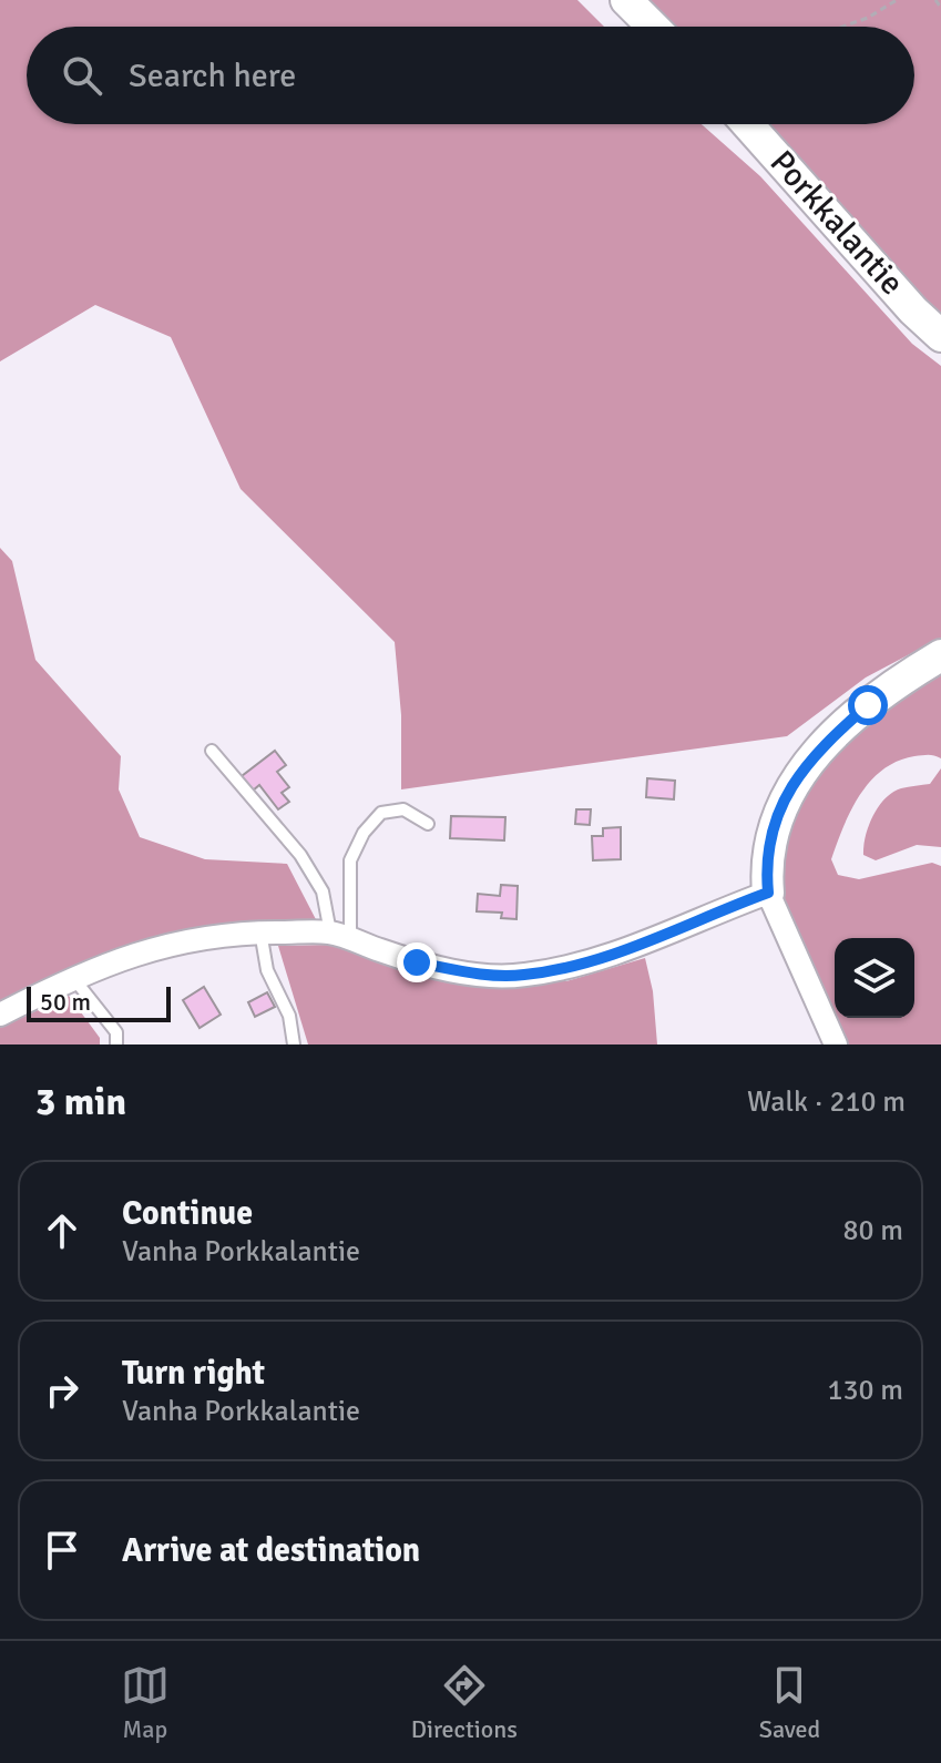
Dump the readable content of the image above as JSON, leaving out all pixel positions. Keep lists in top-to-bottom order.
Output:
{
  "streets": {
    "street": ["Porkkalantie"]
  },
  "scale_bar": "50 m",
  "page": {
    "search": "Search here",
    "scale": "50 m",
    "heading": ["3 min", "Walk · 210 m"],
    "list": [
      ["Continue", "Vanha Porkkalantie", "80 m"],
      ["Turn right", "Vanha Porkkalantie", "130 m"],
      "Arrive at destination"
    ],
    "nav": ["Map", "Directions", "Saved"]
  }
}
